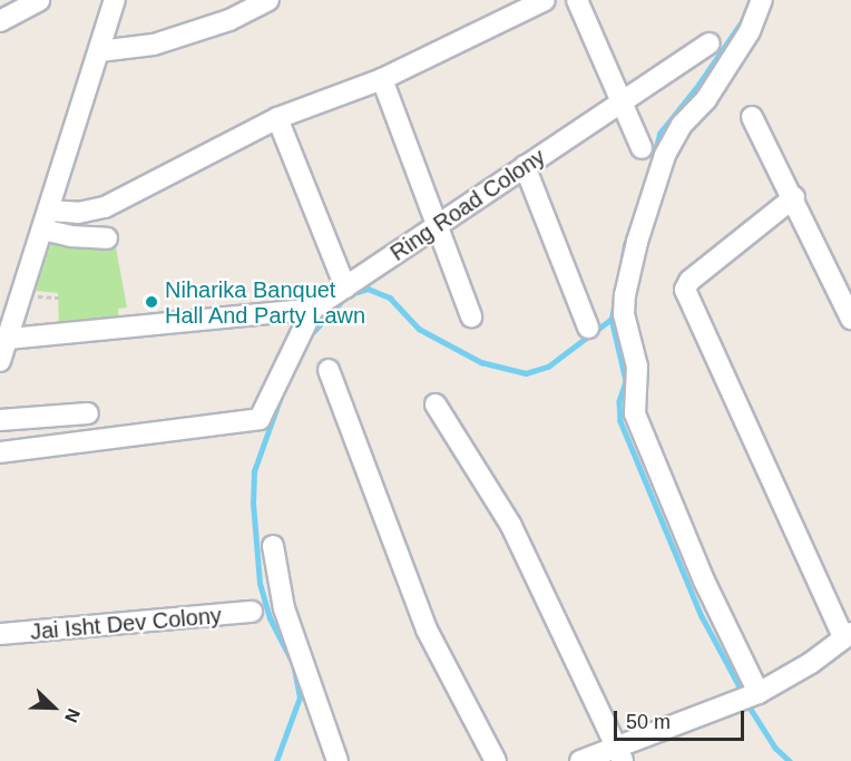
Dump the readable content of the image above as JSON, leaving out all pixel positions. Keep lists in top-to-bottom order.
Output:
{
  "streets": {
    "street": ["Ring Road Colony", "Jai Isht Dev Colony"]
  },
  "places": ["Niharika Banquet Hall And Party Lawn"],
  "scale_bar": "50 m",
  "north": "bottom right"
}
